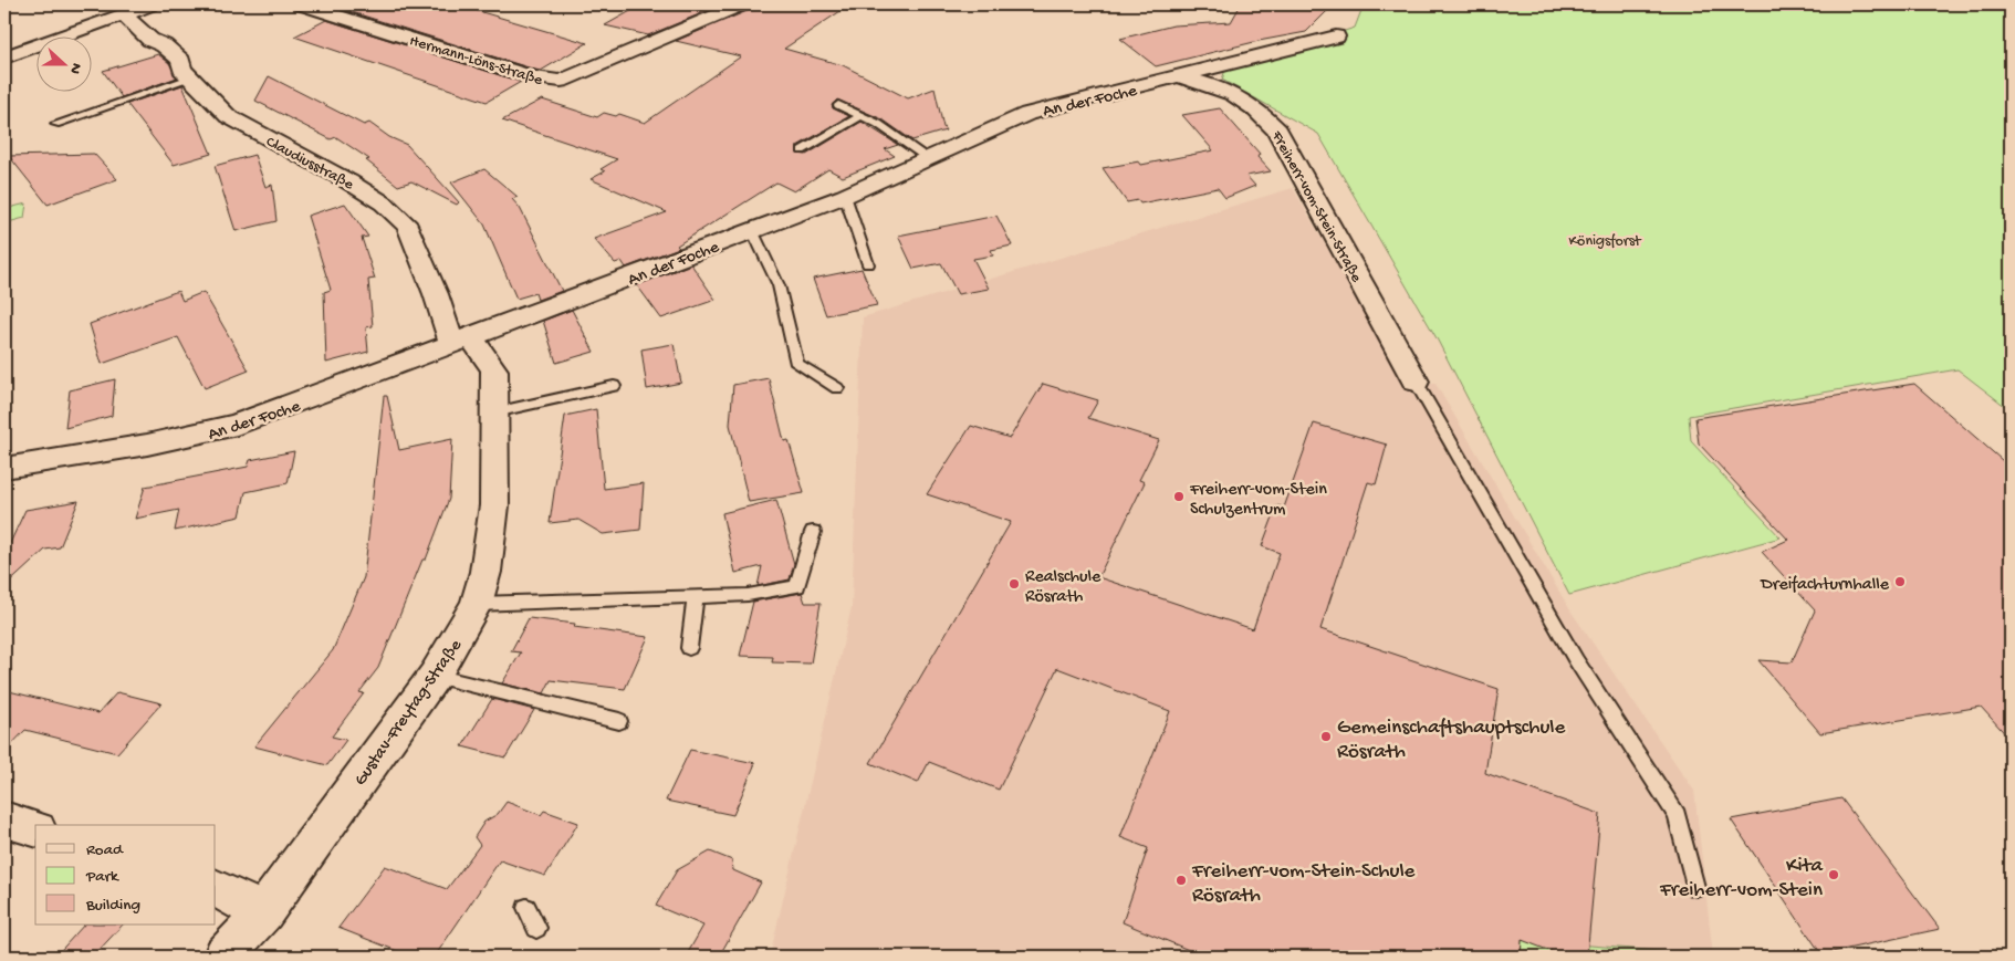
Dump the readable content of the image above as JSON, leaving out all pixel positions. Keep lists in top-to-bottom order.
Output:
{
  "streets": {
    "street": [
      "Hermann-Löns-Straße",
      "An der Foche",
      "Claudiusstraße",
      "Freiherr-vom-Stein-Straße",
      "Gustav-Freytag-Straße"
    ]
  },
  "crossings": [
    ["An der Foche", "Claudiusstraße"],
    ["An der Foche", "Freiherr-vom-Stein-Straße"],
    ["An der Foche", "Gustav-Freytag-Straße"],
    ["Claudiusstraße", "Gustav-Freytag-Straße"]
  ],
  "parks": ["Königsforst"],
  "places": [
    "Freiherr-vom-Stein Schulzentrum",
    "Dreifachturnhalle",
    "Realschule Rösrath",
    "Gemeinschaftshauptschule Rösrath",
    "Kita Freiherr-vom-Stein",
    "Freiherr-vom-Stein-Schule Rösrath"
  ],
  "legend": ["Road", "Park", "Building"],
  "north": "right"
}
